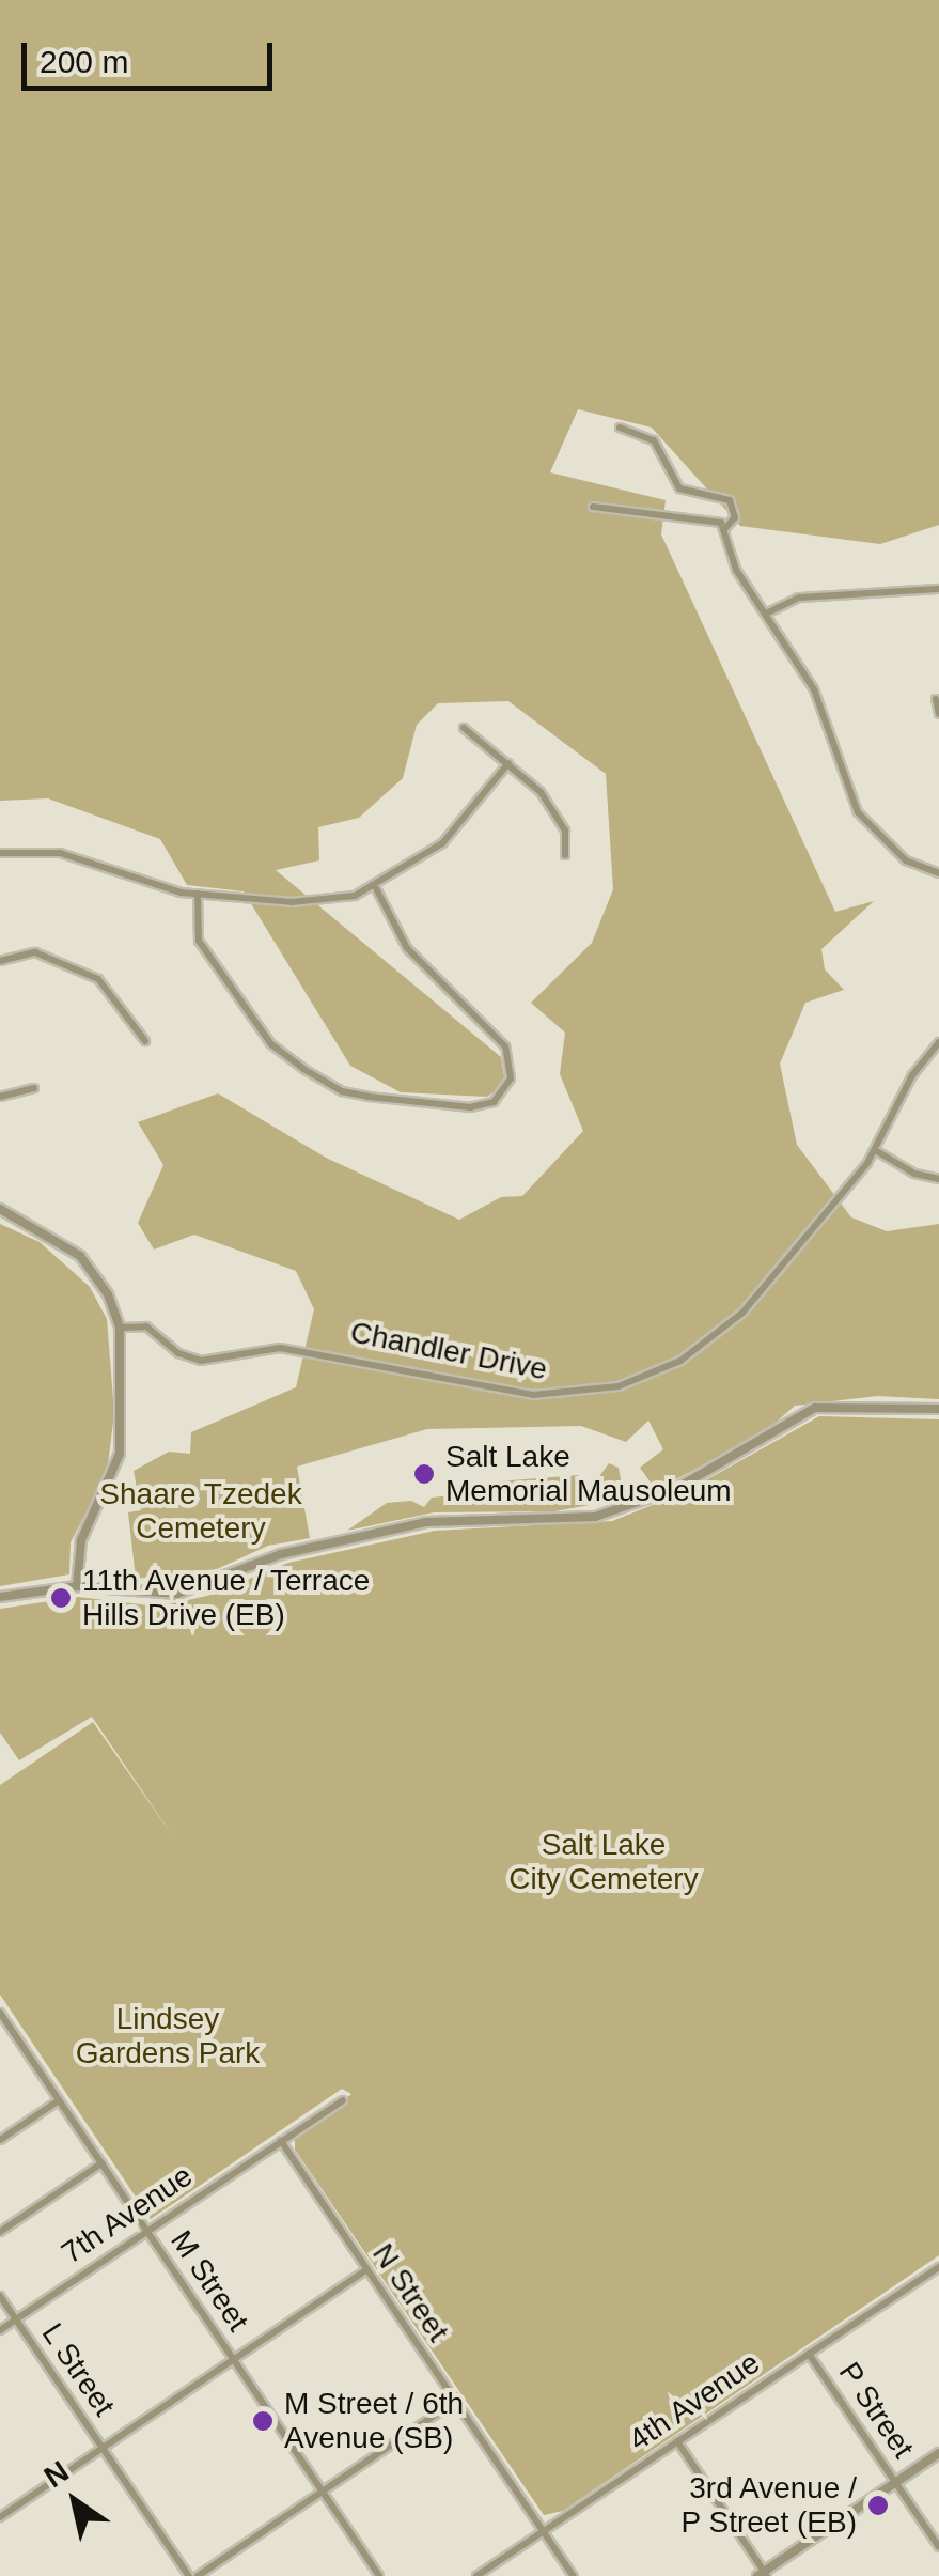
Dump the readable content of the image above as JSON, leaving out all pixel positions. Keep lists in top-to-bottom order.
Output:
{
  "streets": {
    "street": [
      "Chandler Drive",
      "7th Avenue",
      "M Street",
      "N Street",
      "L Street",
      "4th Avenue",
      "P Street"
    ]
  },
  "crossings": [
    ["7th Avenue", "M Street"],
    ["7th Avenue", "N Street"],
    ["7th Avenue", "L Street"],
    ["N Street", "4th Avenue"],
    ["4th Avenue", "P Street"]
  ],
  "parks": ["Shaare Tzedek Cemetery", "Salt Lake City Cemetery", "Lindsey Gardens Park"],
  "places": [
    "Salt Lake Memorial Mausoleum",
    "11th Avenue / Terrace Hills Drive (EB)",
    "M Street / 6th Avenue (SB)",
    "3rd Avenue / P Street (EB)"
  ],
  "scale_bar": "200 m",
  "north": "top left"
}
